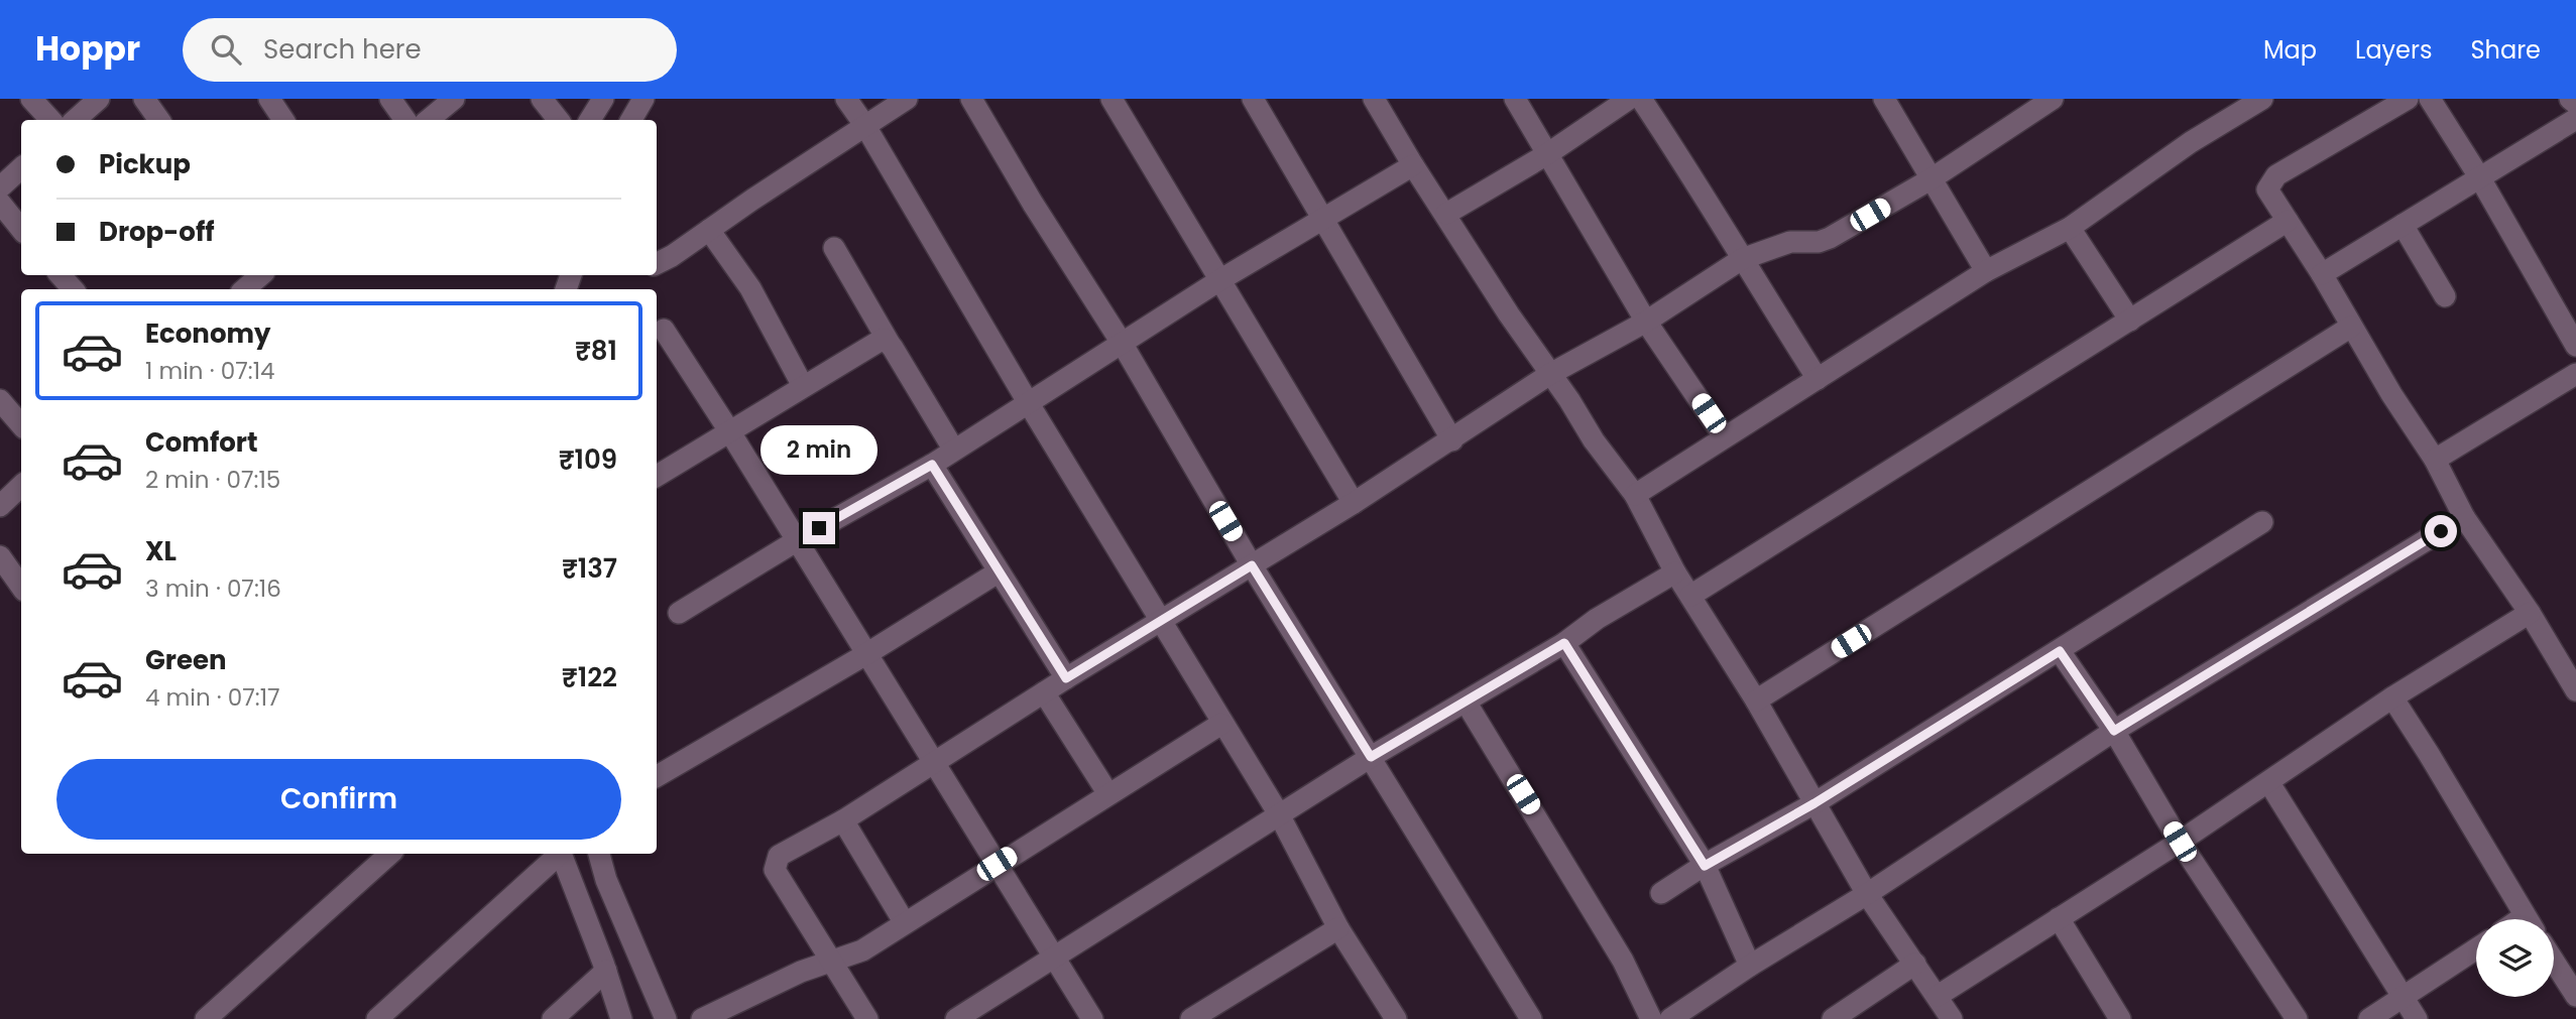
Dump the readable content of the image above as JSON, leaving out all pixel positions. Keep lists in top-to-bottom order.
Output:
{
  "page": {
    "header": "Hoppr",
    "search": "Search here",
    "nav": ["Map", "Layers", "Share"],
    "banner": ["Pickup", "Drop-off"],
    "list": [
      {
        "name": "Economy",
        "note": "1 min · 07:14",
        "value": "₹81"
      },
      {
        "name": "Comfort",
        "note": "2 min · 07:15",
        "value": "₹109"
      },
      {
        "name": "XL",
        "note": "3 min · 07:16",
        "value": "₹137"
      },
      {
        "name": "Green",
        "note": "4 min · 07:17",
        "value": "₹122"
      }
    ],
    "bubble": "2 min",
    "buttons": "Confirm"
  }
}
